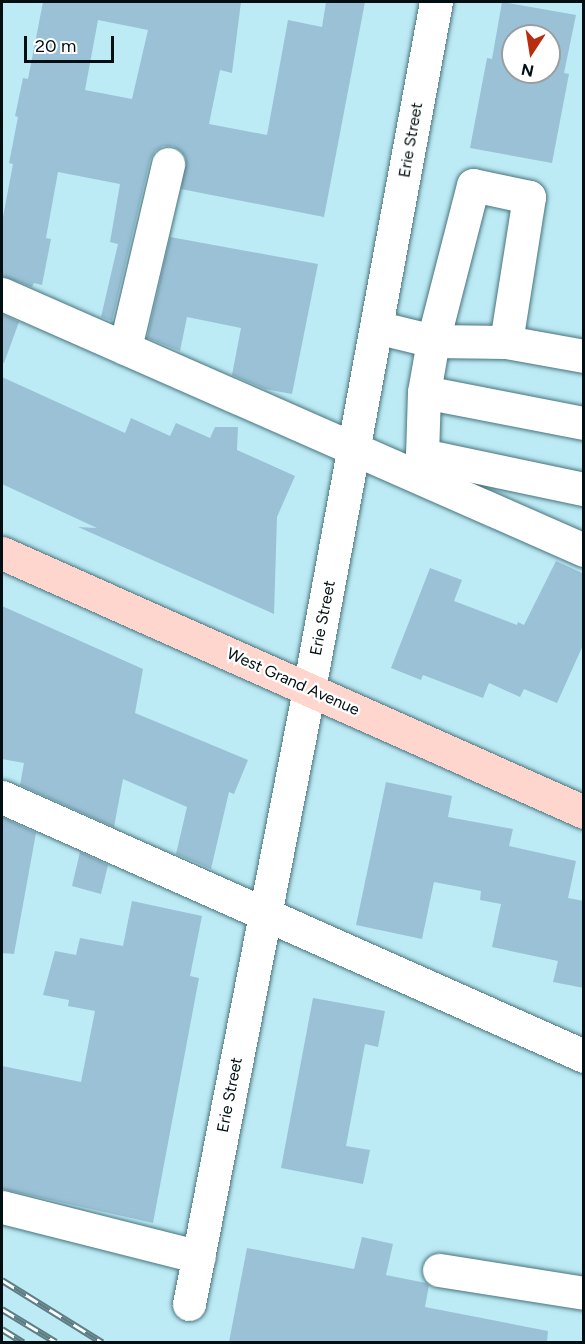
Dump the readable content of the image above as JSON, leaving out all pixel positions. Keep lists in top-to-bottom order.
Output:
{
  "streets": {
    "main road": ["West Grand Avenue"],
    "street": ["Erie Street"]
  },
  "crossings": [
    ["Erie Street", "West Grand Avenue"]
  ],
  "scale_bar": "20 m",
  "north": "bottom"
}
